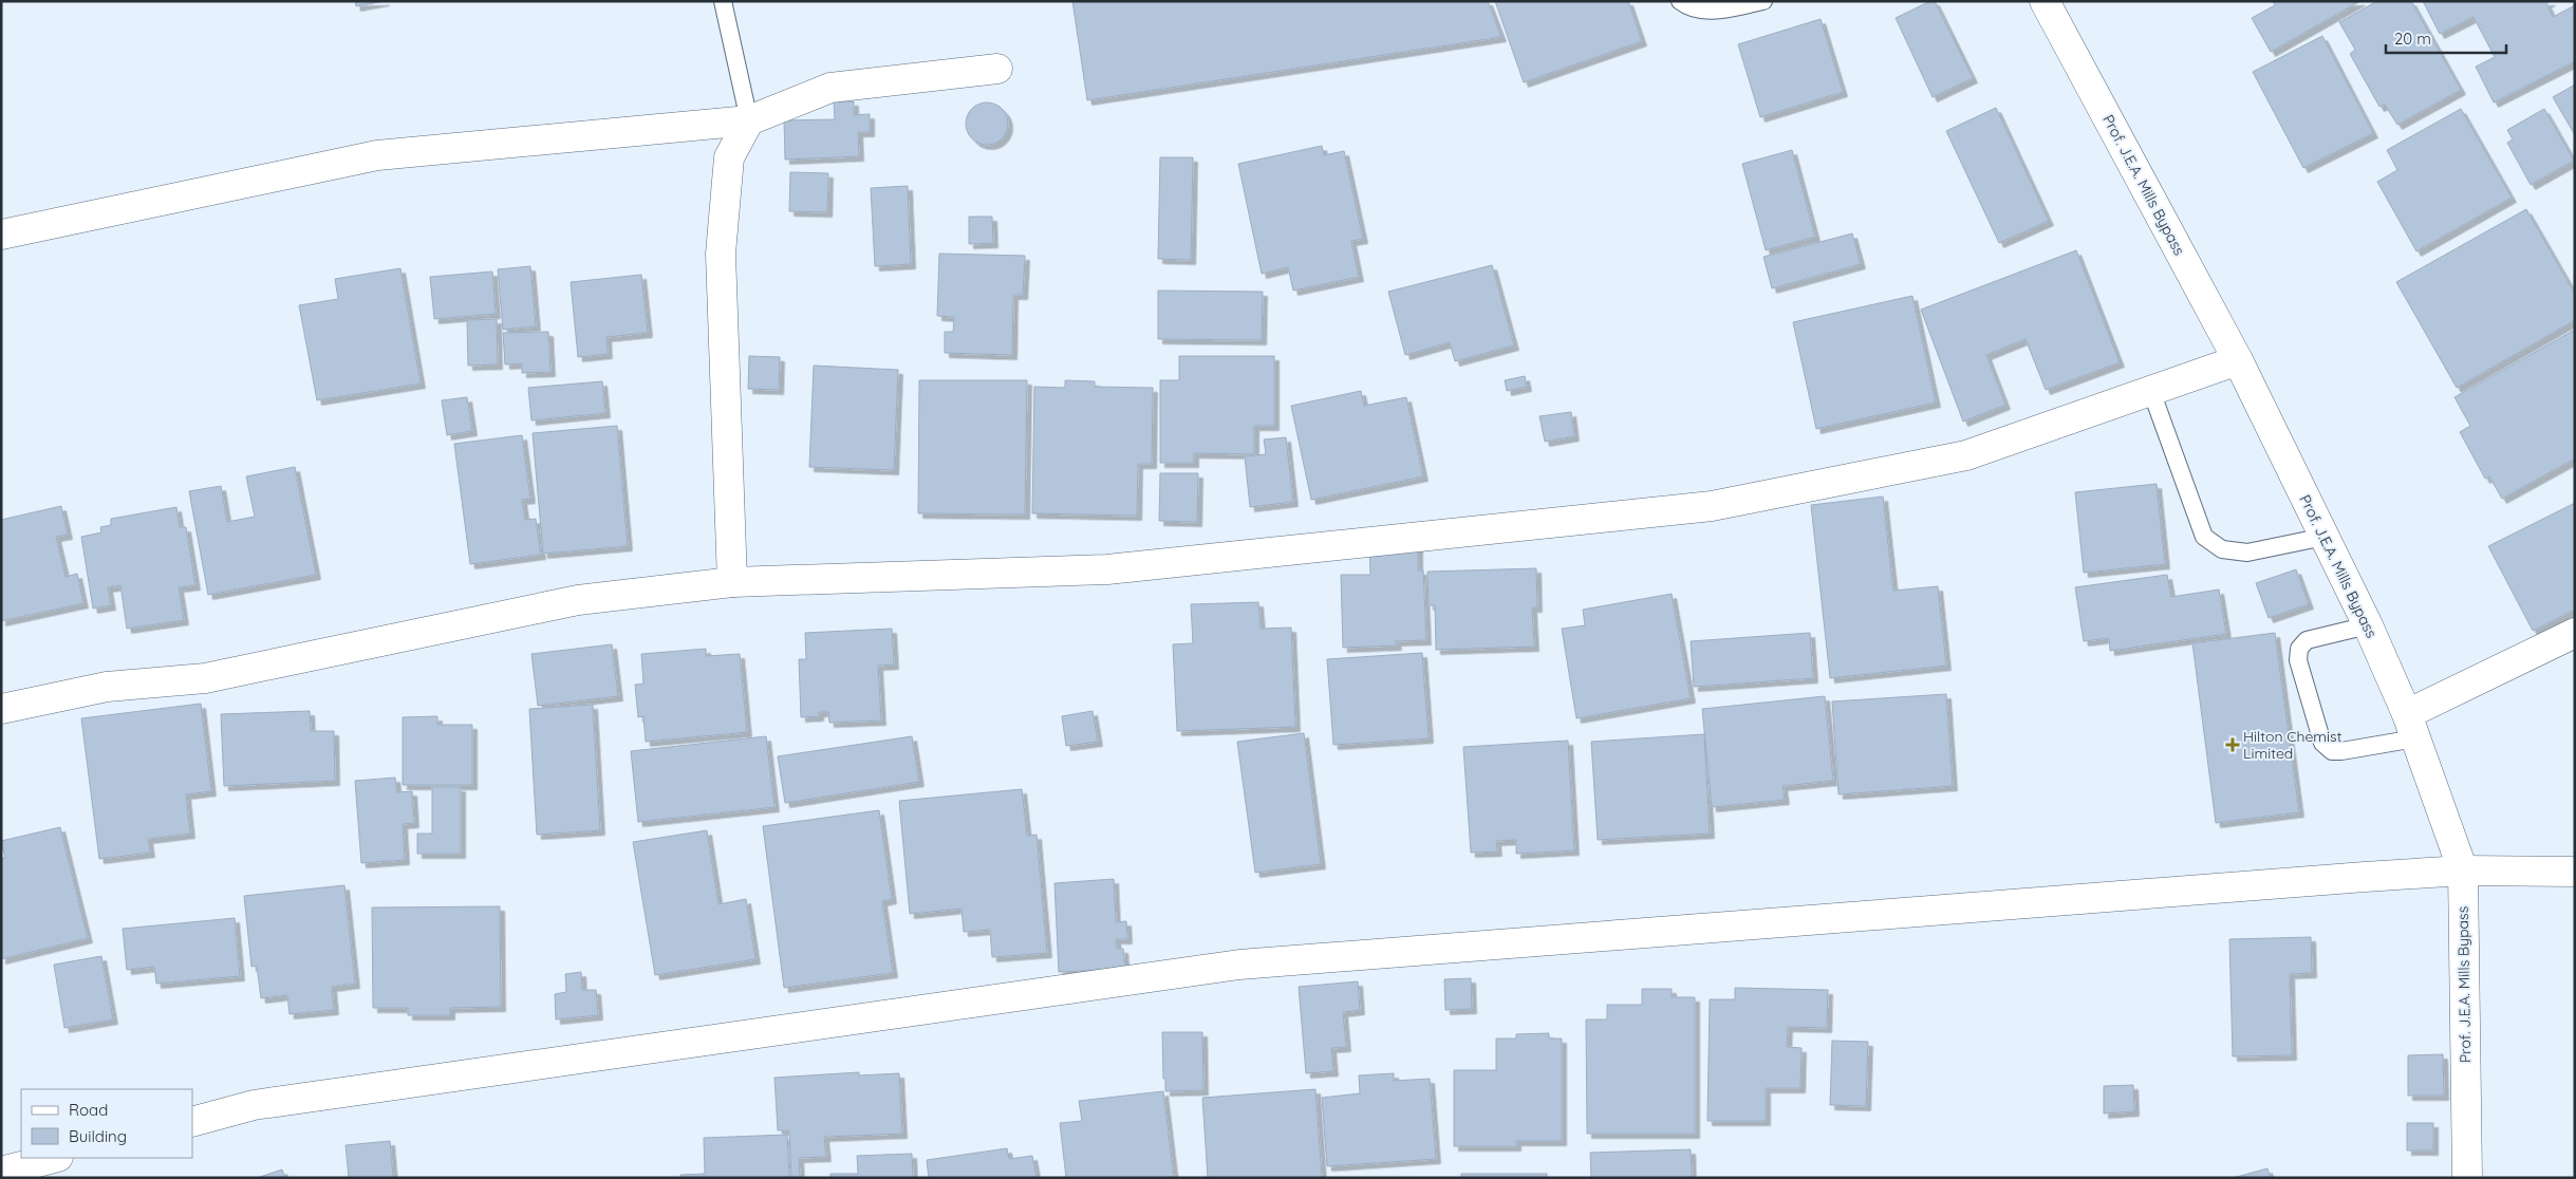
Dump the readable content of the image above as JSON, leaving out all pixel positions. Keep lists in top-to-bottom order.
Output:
{
  "streets": {
    "street": ["Prof. J.E.A. Mills Bypass"]
  },
  "places": {
    "health": ["Hilton Chemist Limited"]
  },
  "legend": ["Road", "Building"],
  "scale_bar": "20 m"
}
